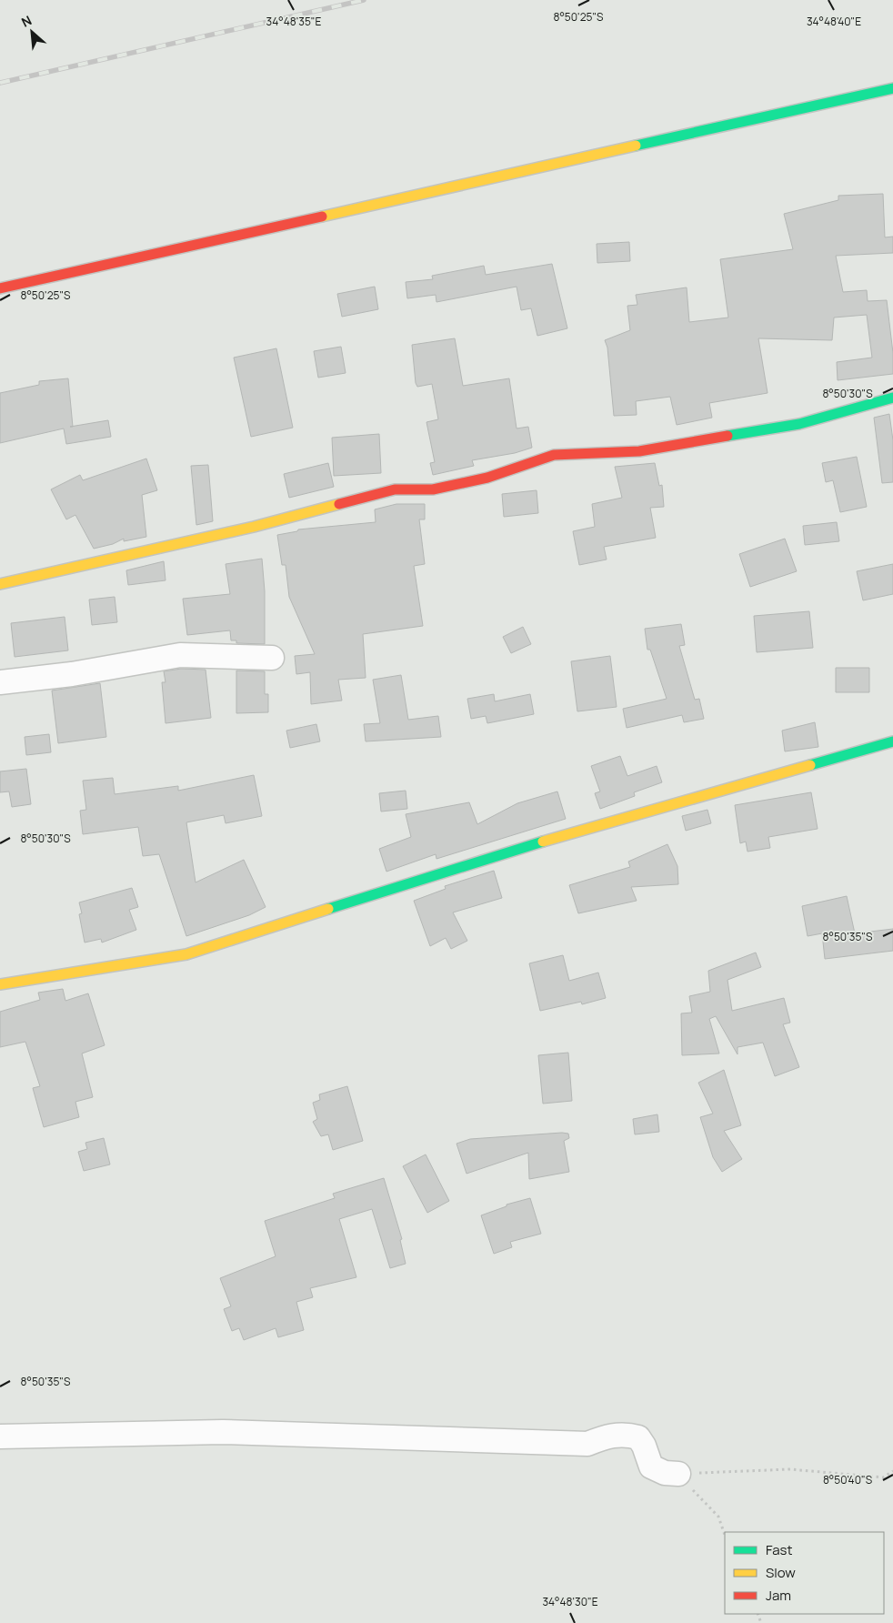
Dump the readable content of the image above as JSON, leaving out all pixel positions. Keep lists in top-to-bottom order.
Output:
{
  "legend": ["Fast", "Slow", "Jam"],
  "north": "top left",
  "coordinates": [
    "8°50'25\"S",
    "34°48'40\"E",
    "34°48'35\"E",
    "8°50'30\"S",
    "8°50'35\"S",
    "8°50'40\"S",
    "34°48'30\"E"
  ]
}
